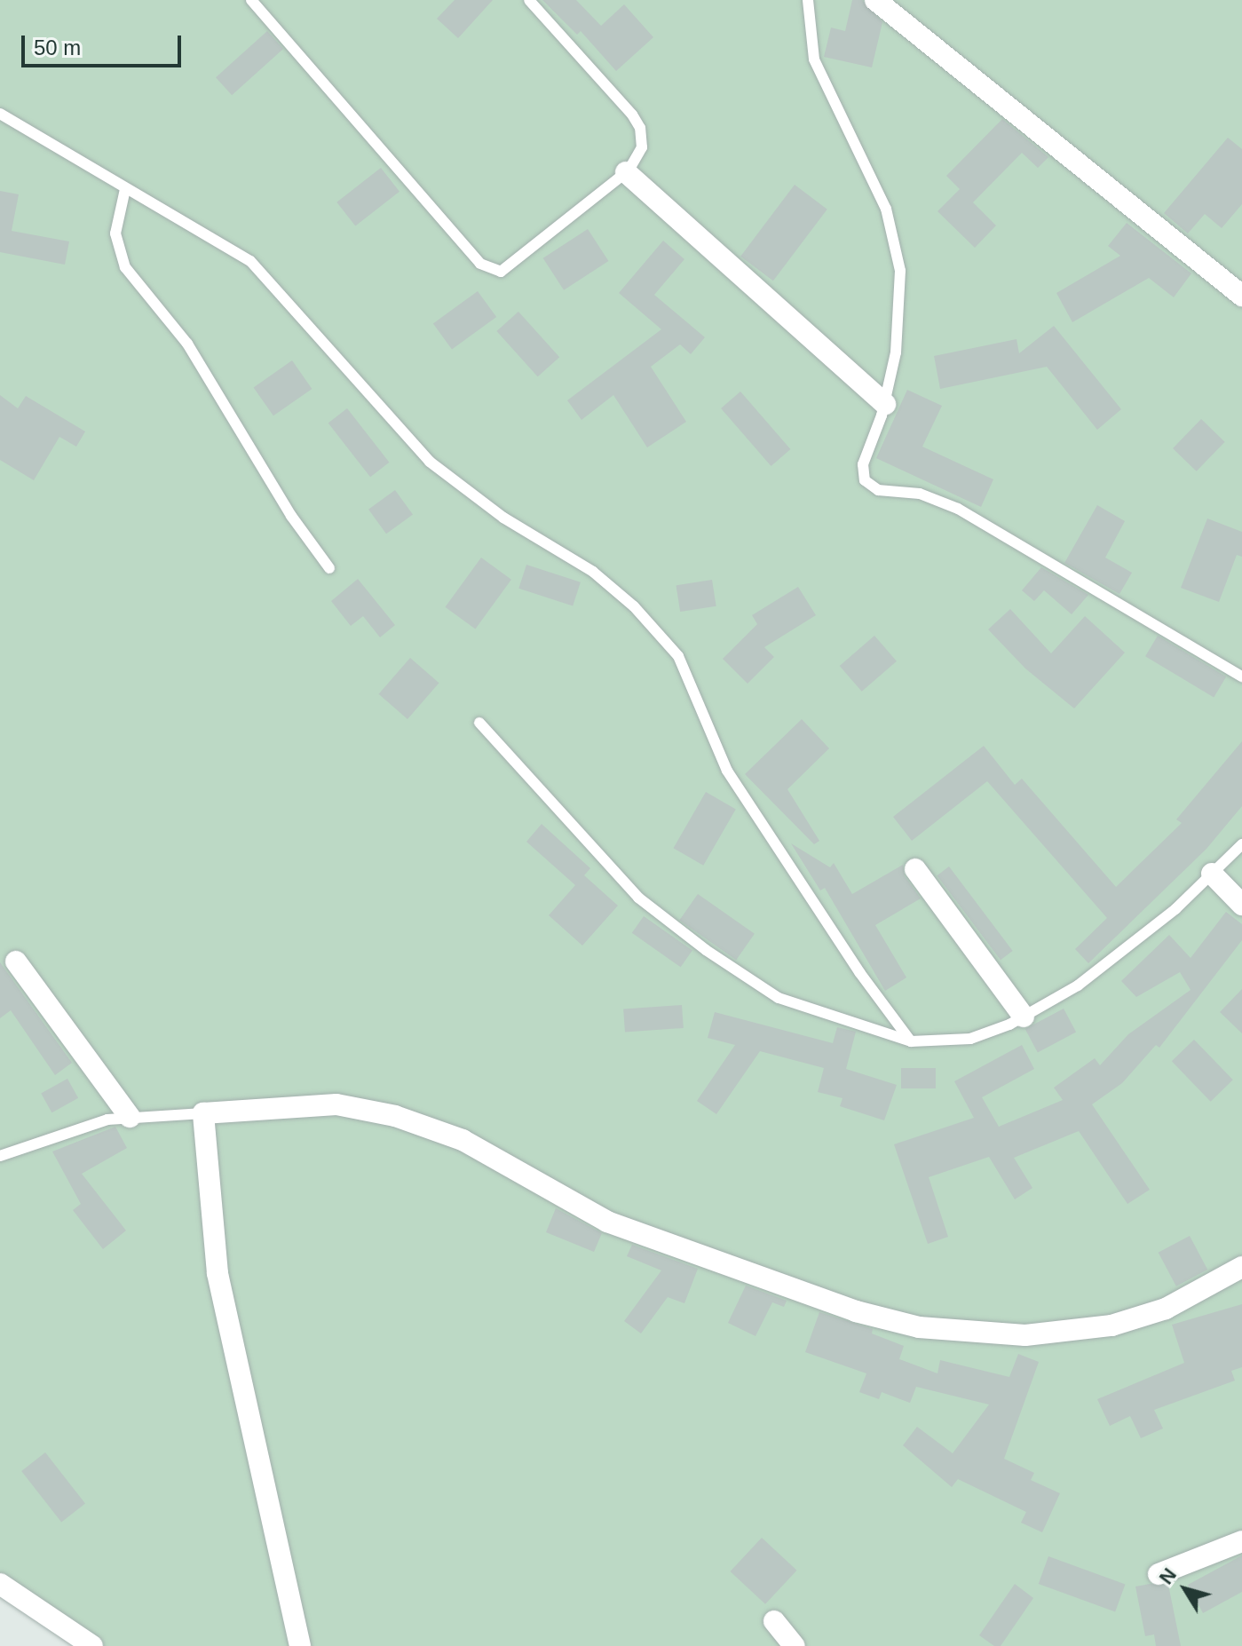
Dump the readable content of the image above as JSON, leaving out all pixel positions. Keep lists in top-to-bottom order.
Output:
{
  "scale_bar": "50 m",
  "north": "top left"
}
